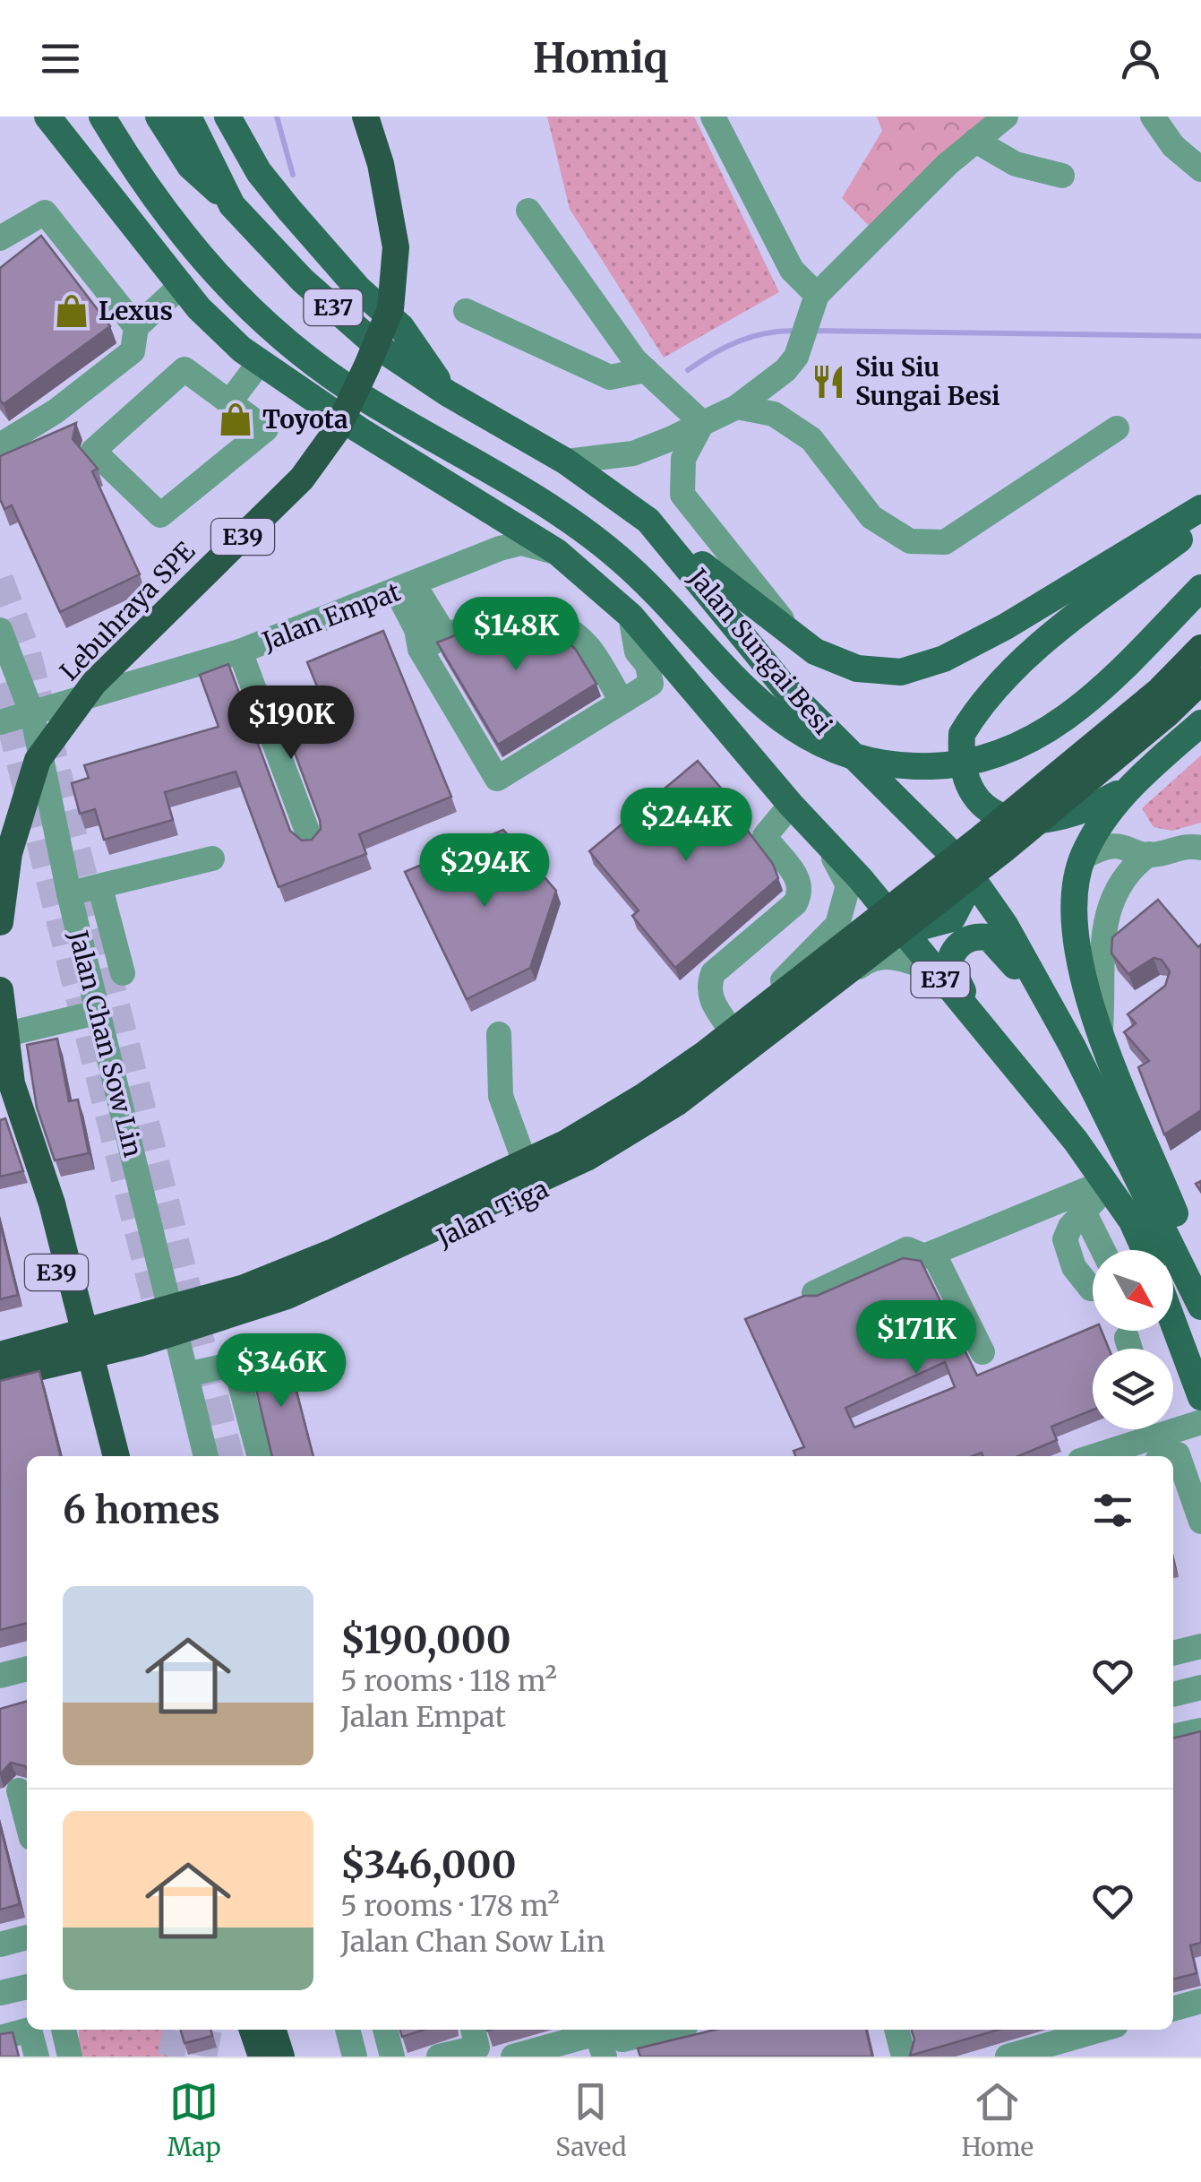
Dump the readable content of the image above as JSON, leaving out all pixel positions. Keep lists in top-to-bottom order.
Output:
{
  "streets": {
    "highway": ["E39", "Lebuhraya SPE"],
    "main road": ["E37", "Jalan Sungai Besi"],
    "street": ["Jalan Empat", "Jalan Chan Sow Lin", "Jalan Tiga"]
  },
  "crossings": [
    ["E37", "Jalan Empat"],
    ["E37", "Jalan Tiga"],
    ["Jalan Empat", "Jalan Chan Sow Lin"],
    ["Jalan Chan Sow Lin", "Jalan Tiga"]
  ],
  "places": {
    "shop": ["Lexus", "Toyota"],
    "restaurant": ["Siu Siu Sungai Besi"]
  },
  "north": "bottom right",
  "page": {
    "header": "Homiq",
    "price": [
      "$148K",
      "$190K",
      "$244K",
      "$294K",
      "$171K",
      "$346K"
    ],
    "heading": "6 homes",
    "list": [
      {
        "name": "$190,000",
        "note": "5 rooms · 118 m² · Jalan Empat"
      },
      {
        "name": "$346,000",
        "note": "5 rooms · 178 m² · Jalan Chan Sow Lin"
      }
    ],
    "tabs": ["Map", "Saved", "Home"]
  }
}
